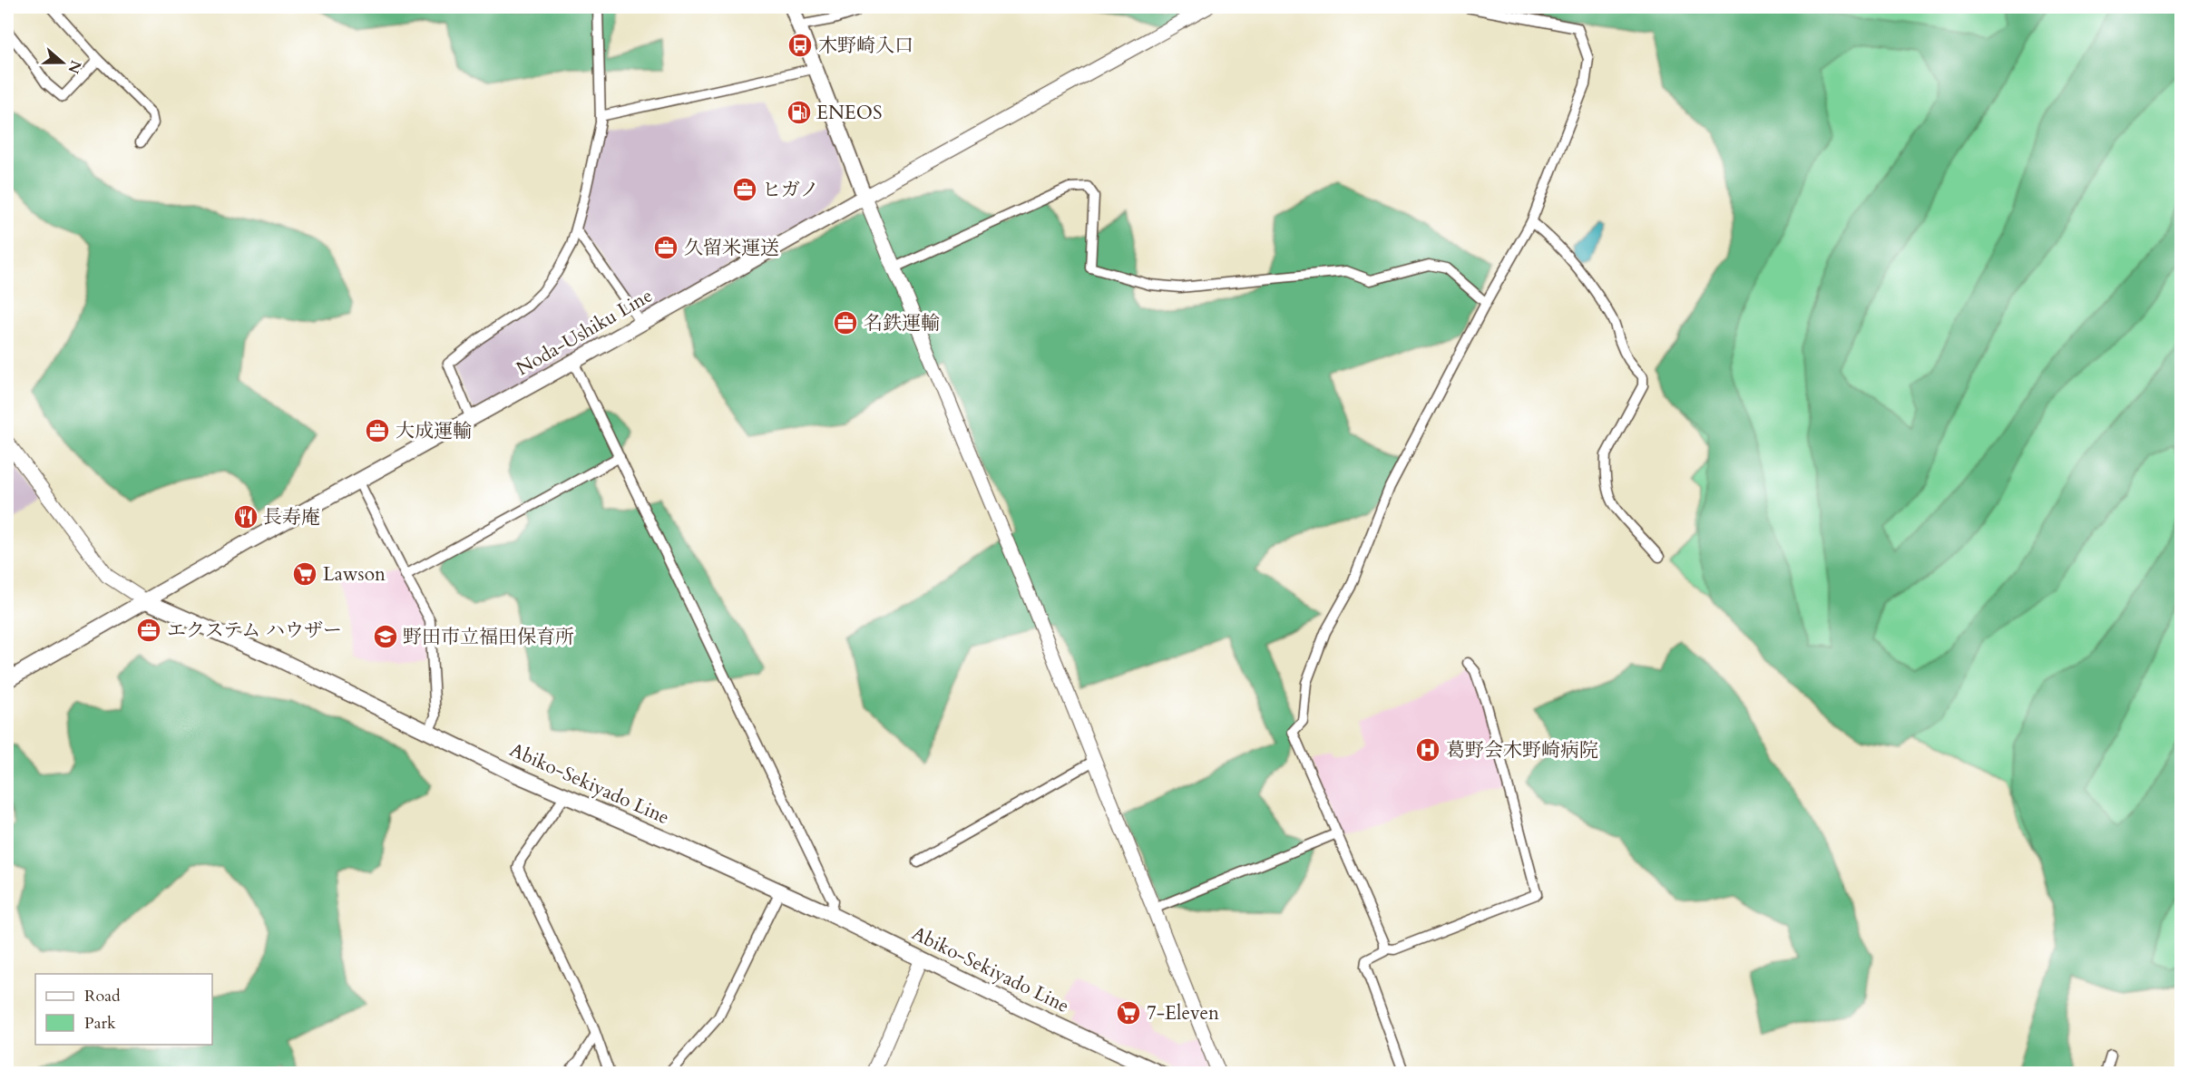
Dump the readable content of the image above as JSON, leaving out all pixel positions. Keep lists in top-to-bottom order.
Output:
{
  "streets": {
    "main road": ["Noda-Ushiku Line", "Abiko-Sekiyado Line"]
  },
  "crossings": [
    ["Noda-Ushiku Line", "Abiko-Sekiyado Line"]
  ],
  "places": {
    "bus stop": ["木野崎入口"],
    "fuel station": ["ENEOS"],
    "office": [
      "ヒガノ",
      "久留米運送",
      "名鉄運輸",
      "大成運輸",
      "エクステム ハウザー"
    ],
    "restaurant": ["長寿庵"],
    "supermarket": ["Lawson", "7-Eleven"],
    "school or university": ["野田市立福田保育所"],
    "hospital": ["葛野会木野崎病院"]
  },
  "legend": ["Road", "Park"],
  "north": "right"
}
